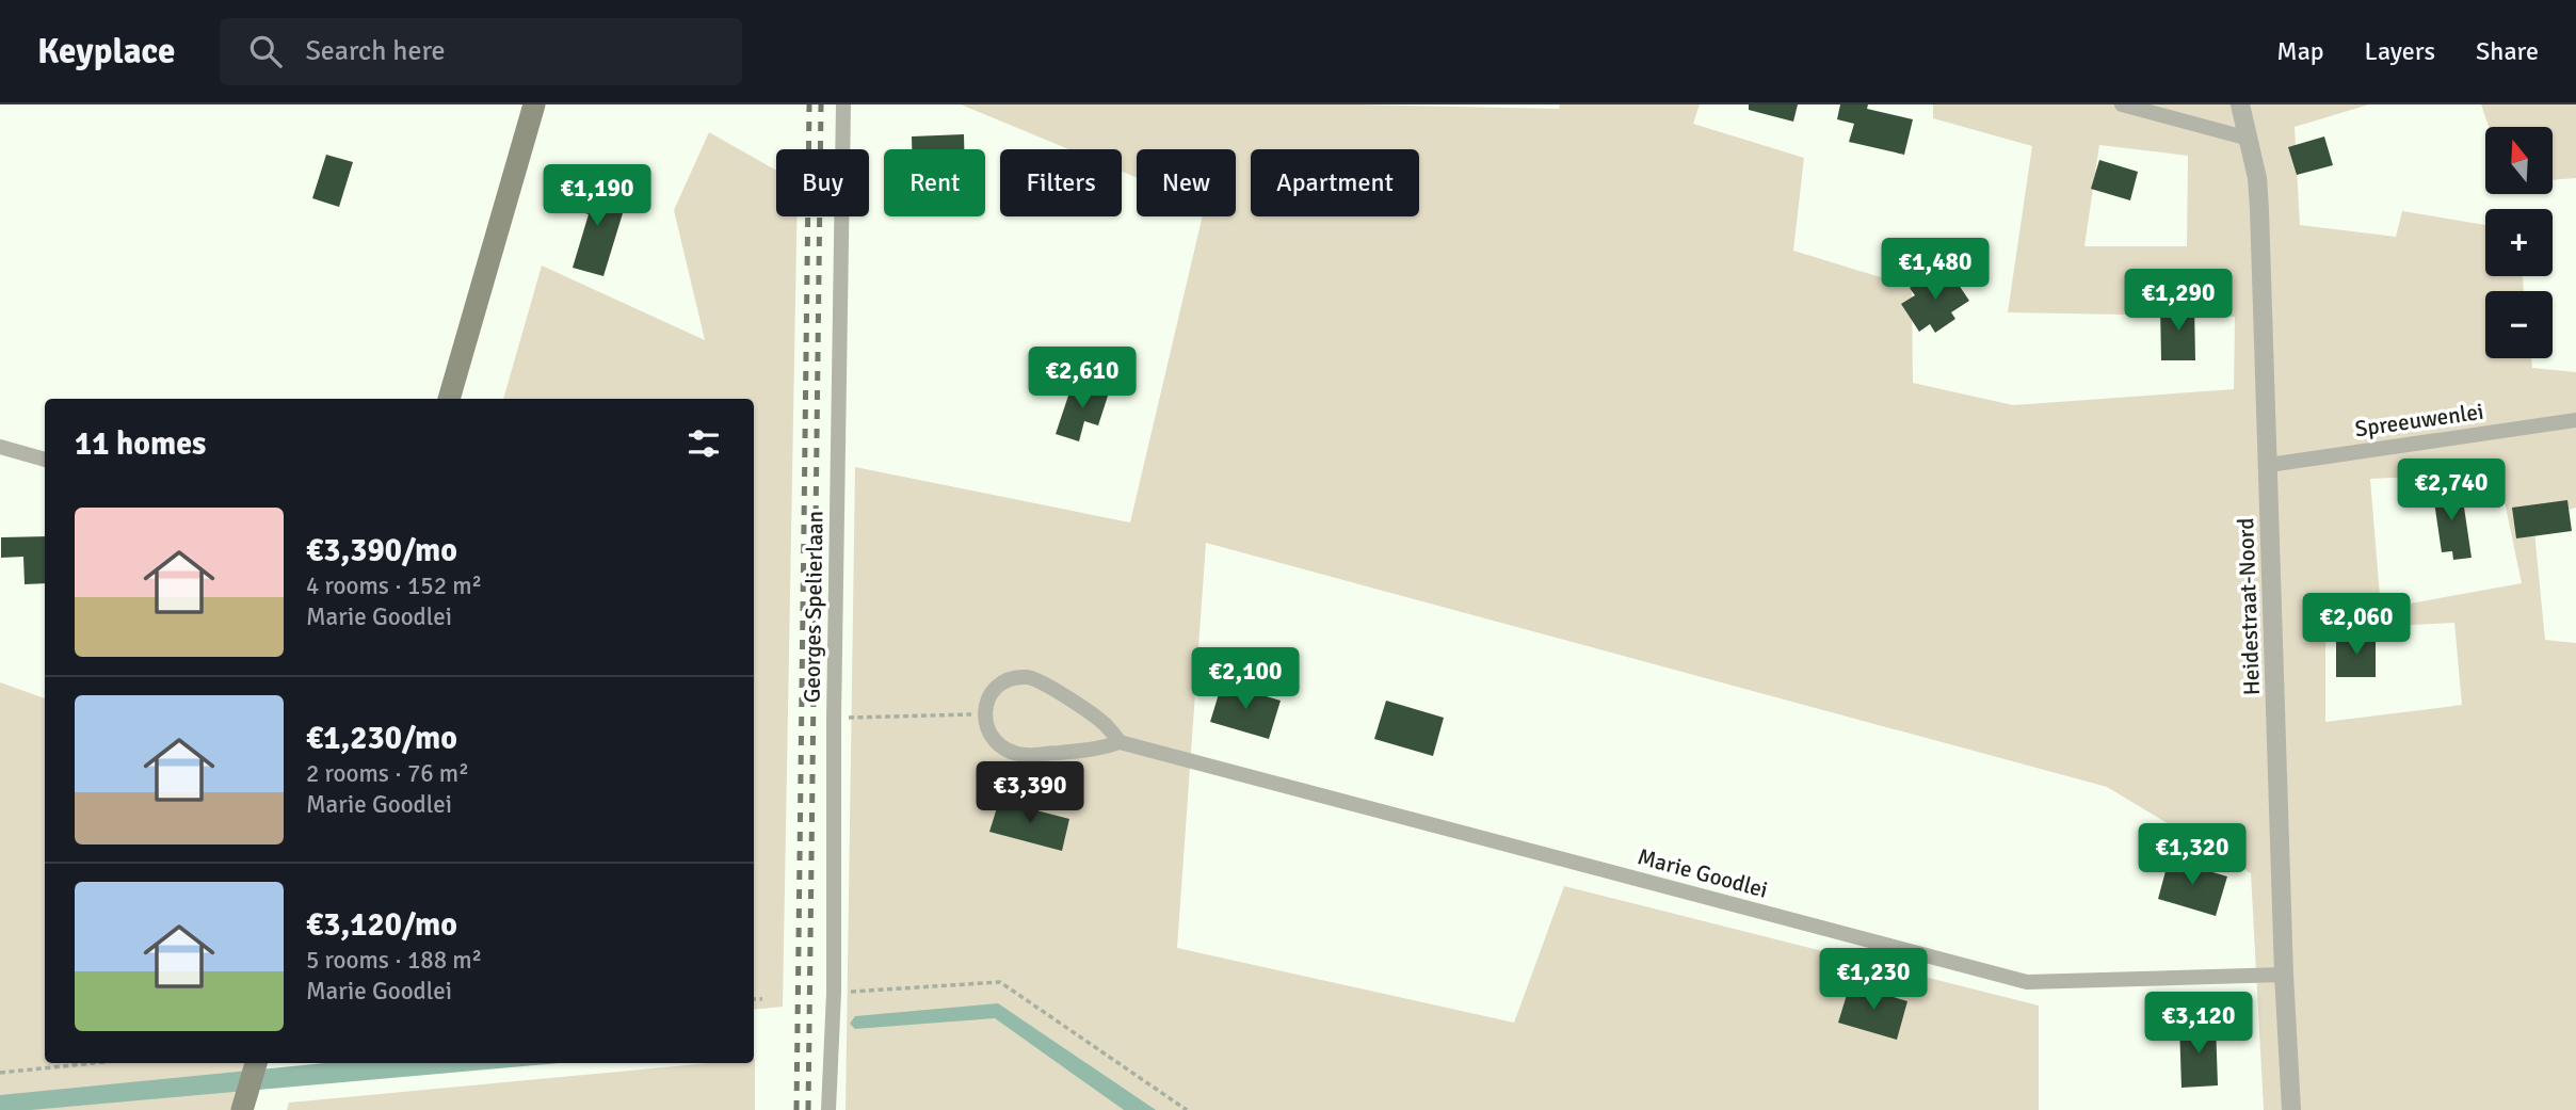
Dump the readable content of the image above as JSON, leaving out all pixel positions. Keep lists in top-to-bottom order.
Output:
{
  "streets": {
    "street": [
      "Spreeuwenlei",
      "Georges Spelierlaan",
      "Heidestraat-Noord",
      "Marie Goodlei"
    ]
  },
  "crossings": [
    ["Spreeuwenlei", "Heidestraat-Noord"],
    ["Heidestraat-Noord", "Marie Goodlei"]
  ],
  "north": "top",
  "page": {
    "header": "Keyplace",
    "search": "Search here",
    "nav": ["Map", "Layers", "Share"],
    "map_buttons": ["+", "−"],
    "chip": [
      "Buy",
      "Rent",
      "Filters",
      "New",
      "Apartment"
    ],
    "price": [
      "€1,190",
      "€1,480",
      "€1,290",
      "€2,610",
      "€2,740",
      "€2,060",
      "€2,100",
      "€3,390",
      "€1,320",
      "€1,230",
      "€3,120"
    ],
    "heading": "11 homes",
    "list": [
      {
        "name": "€3,390/mo",
        "note": "4 rooms · 152 m² · Marie Goodlei"
      },
      {
        "name": "€1,230/mo",
        "note": "2 rooms · 76 m² · Marie Goodlei"
      },
      {
        "name": "€3,120/mo",
        "note": "5 rooms · 188 m² · Marie Goodlei"
      }
    ]
  }
}
